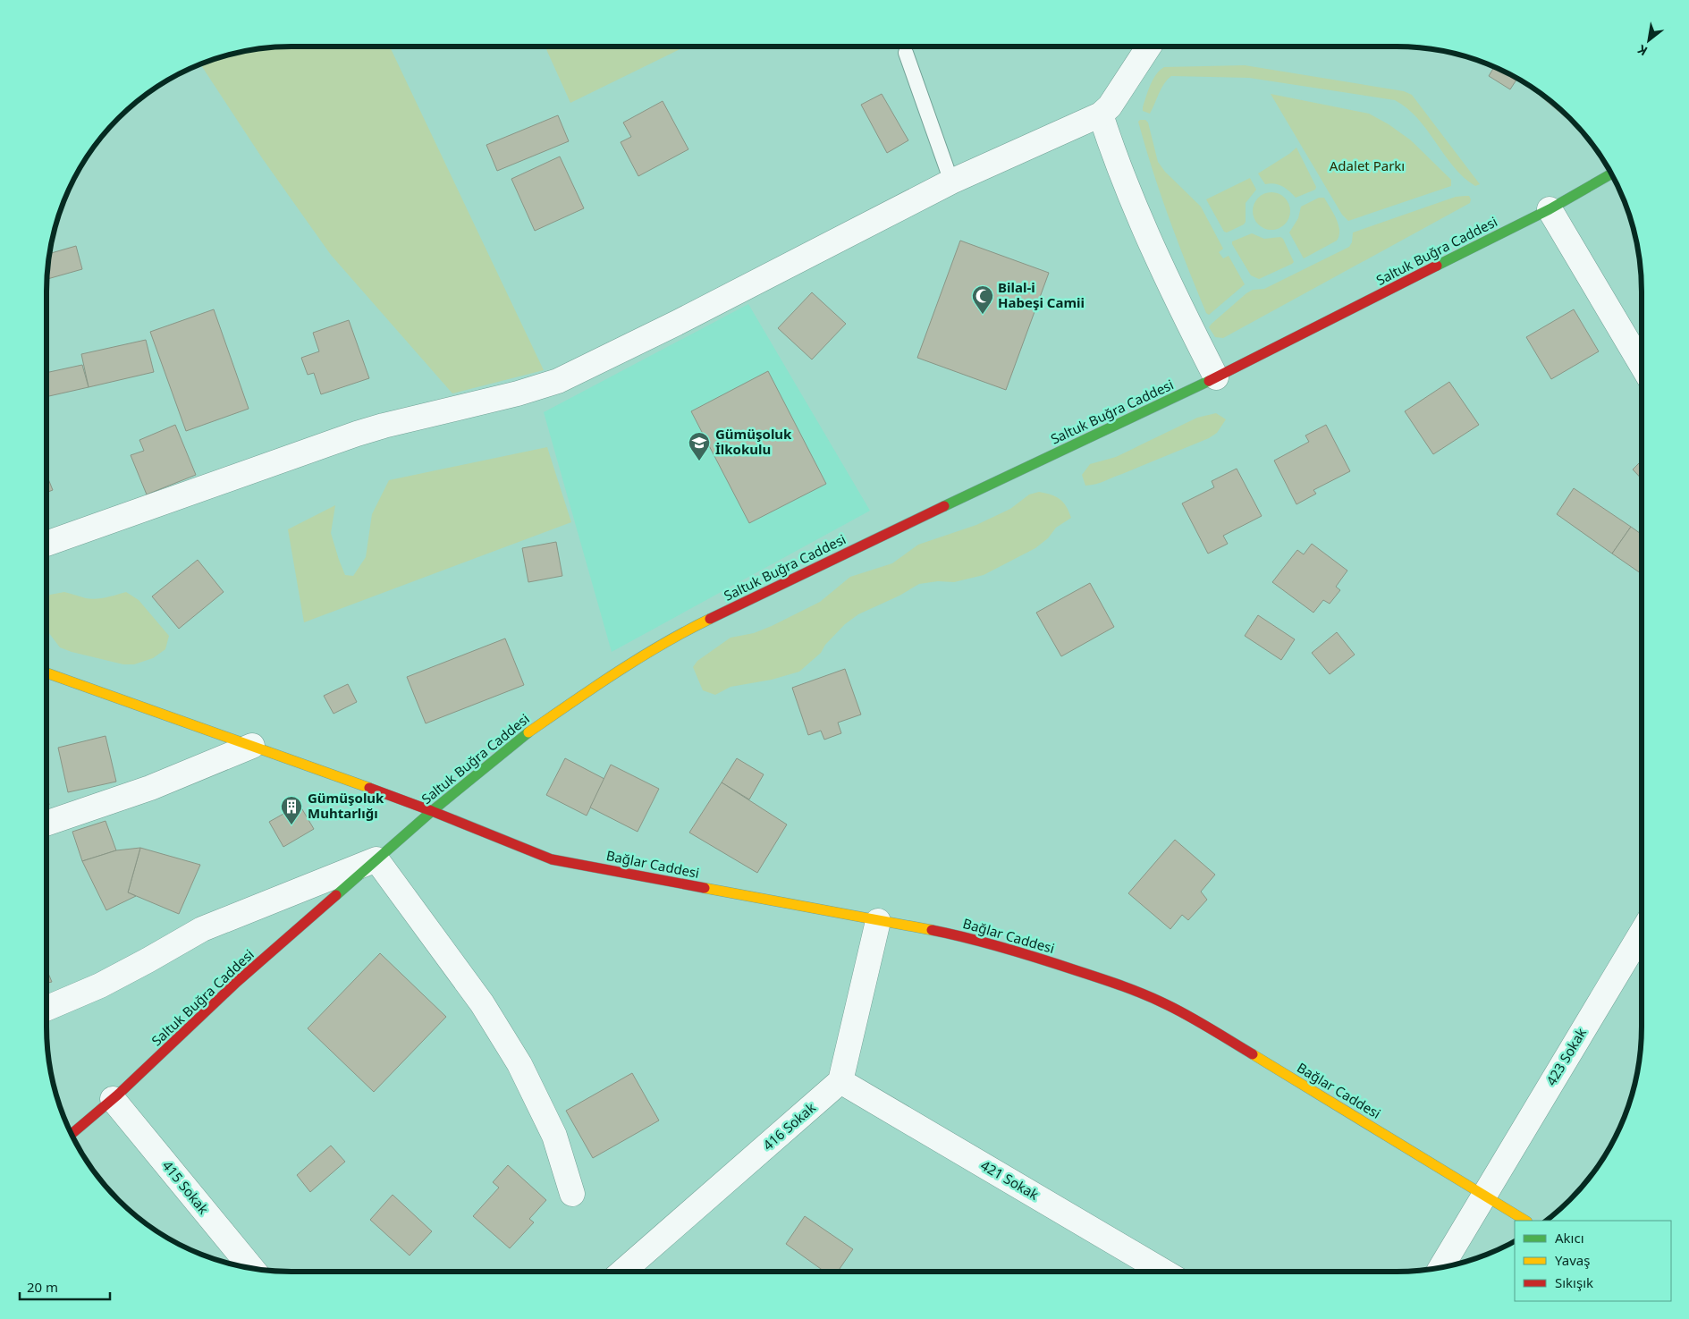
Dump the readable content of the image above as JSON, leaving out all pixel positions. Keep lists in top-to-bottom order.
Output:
{
  "streets": {
    "street": [
      "Saltuk Buğra Caddesi",
      "Bağlar Caddesi",
      "423 Sokak",
      "416 Sokak",
      "421 Sokak",
      "415 Sokak"
    ]
  },
  "crossings": [
    ["Saltuk Buğra Caddesi", "Bağlar Caddesi"],
    ["Saltuk Buğra Caddesi", "415 Sokak"],
    ["Bağlar Caddesi", "423 Sokak"],
    ["416 Sokak", "421 Sokak"]
  ],
  "parks": ["Adalet Parkı"],
  "places": {
    "mosque": ["Bilal-i Habeşi Camii"],
    "school or university": ["Gümüşoluk İlkokulu"],
    "building": ["Gümüşoluk Muhtarlığı"]
  },
  "legend": ["Akıcı", "Yavaş", "Sıkışık"],
  "scale_bar": "20 m",
  "north": "bottom left"
}
